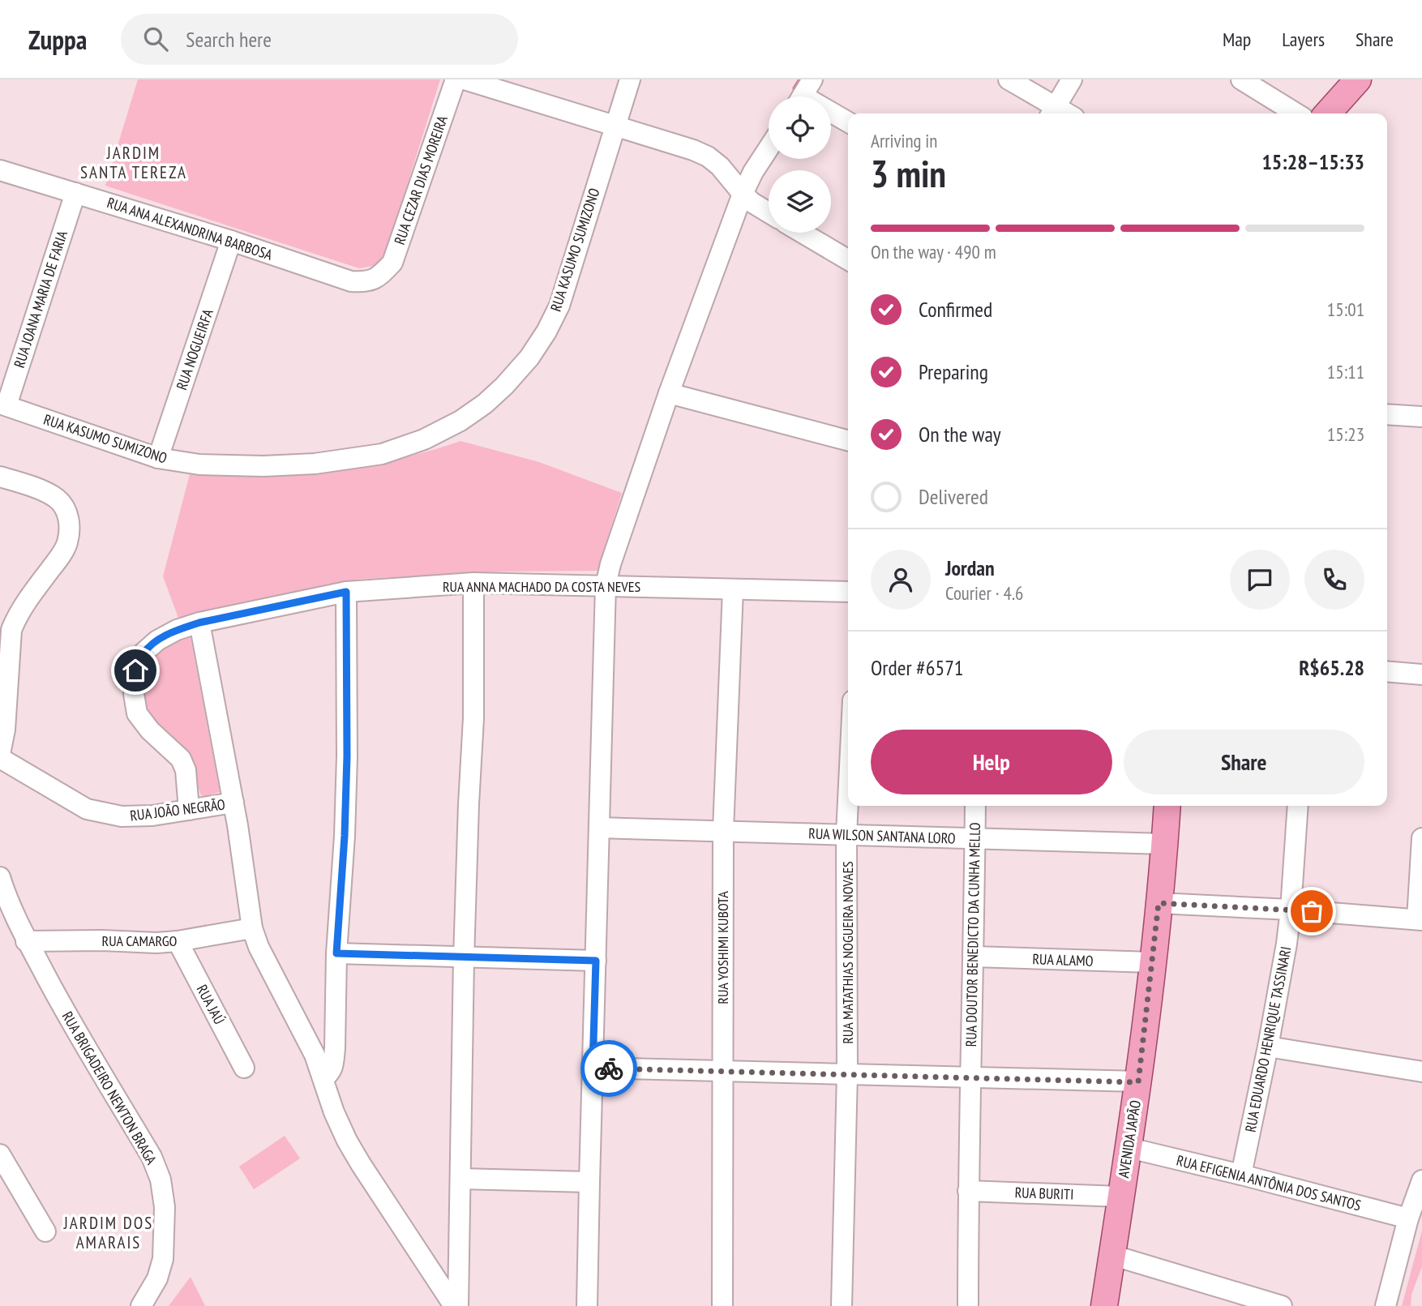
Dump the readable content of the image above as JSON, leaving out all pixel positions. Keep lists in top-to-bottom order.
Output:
{
  "streets": {
    "main road": ["AVENIDA JAPÃO"],
    "street": [
      "RUA CEZAR DIAS MOREIRA",
      "RUA ANA ALEXANDRINA BARBOSA",
      "RUA KASUMO SUMIZONO",
      "RUA JOANA MARIA DE FARIA",
      "RUA NOGUEIRFA",
      "RUA ANNA MACHADO DA COSTA NEVES",
      "RUA JOÃO NEGRÃO",
      "RUA WILSON SANTANA LORO",
      "RUA DOUTOR BENEDICTO DA CUNHA MELLO",
      "RUA CAMARGO",
      "RUA YOSHIMI KUBOTA",
      "RUA MATATHIAS NOGUEIRA NOVAES",
      "RUA ALAMO",
      "RUA JAÚ",
      "RUA EDUARDO HENRIQUE TASSINARI",
      "RUA BRIGADEIRO NEWTON BRAGA",
      "RUA EFIGENIA ANTÔNIA DOS SANTOS",
      "RUA BURITI"
    ]
  },
  "crossings": [
    ["RUA CEZAR DIAS MOREIRA", "RUA ANA ALEXANDRINA BARBOSA"],
    ["RUA ANA ALEXANDRINA BARBOSA", "RUA JOANA MARIA DE FARIA"],
    ["RUA ANA ALEXANDRINA BARBOSA", "RUA NOGUEIRFA"],
    ["RUA KASUMO SUMIZONO", "RUA JOANA MARIA DE FARIA"],
    ["RUA KASUMO SUMIZONO", "RUA NOGUEIRFA"],
    ["RUA ANNA MACHADO DA COSTA NEVES", "RUA JOÃO NEGRÃO"],
    ["RUA ANNA MACHADO DA COSTA NEVES", "RUA YOSHIMI KUBOTA"],
    ["RUA WILSON SANTANA LORO", "RUA DOUTOR BENEDICTO DA CUNHA MELLO"],
    ["RUA WILSON SANTANA LORO", "RUA YOSHIMI KUBOTA"],
    ["RUA WILSON SANTANA LORO", "RUA MATATHIAS NOGUEIRA NOVAES"],
    ["RUA WILSON SANTANA LORO", "AVENIDA JAPÃO"],
    ["RUA DOUTOR BENEDICTO DA CUNHA MELLO", "RUA ALAMO"],
    ["RUA DOUTOR BENEDICTO DA CUNHA MELLO", "RUA BURITI"],
    ["RUA CAMARGO", "RUA JAÚ"],
    ["RUA CAMARGO", "RUA BRIGADEIRO NEWTON BRAGA"],
    ["RUA ALAMO", "AVENIDA JAPÃO"],
    ["RUA EDUARDO HENRIQUE TASSINARI", "RUA EFIGENIA ANTÔNIA DOS SANTOS"],
    ["AVENIDA JAPÃO", "RUA EFIGENIA ANTÔNIA DOS SANTOS"],
    ["AVENIDA JAPÃO", "RUA BURITI"]
  ],
  "districts": ["JARDIM SANTA TEREZA", "JARDIM DOS AMARAIS"],
  "page": {
    "header": "Zuppa",
    "search": "Search here",
    "nav": ["Map", "Layers", "Share"],
    "heading": ["3 min", "Arriving in", "15:28–15:33"],
    "panel": [
      "Jordan",
      "Courier · 4.6",
      "Order #6571",
      "R$65.28"
    ],
    "bar": "On the way · 490 m",
    "list": [
      ["Confirmed", "15:01"],
      ["Preparing", "15:11"],
      ["On the way", "15:23"],
      "Delivered"
    ],
    "buttons": ["Help", "Share"]
  }
}
